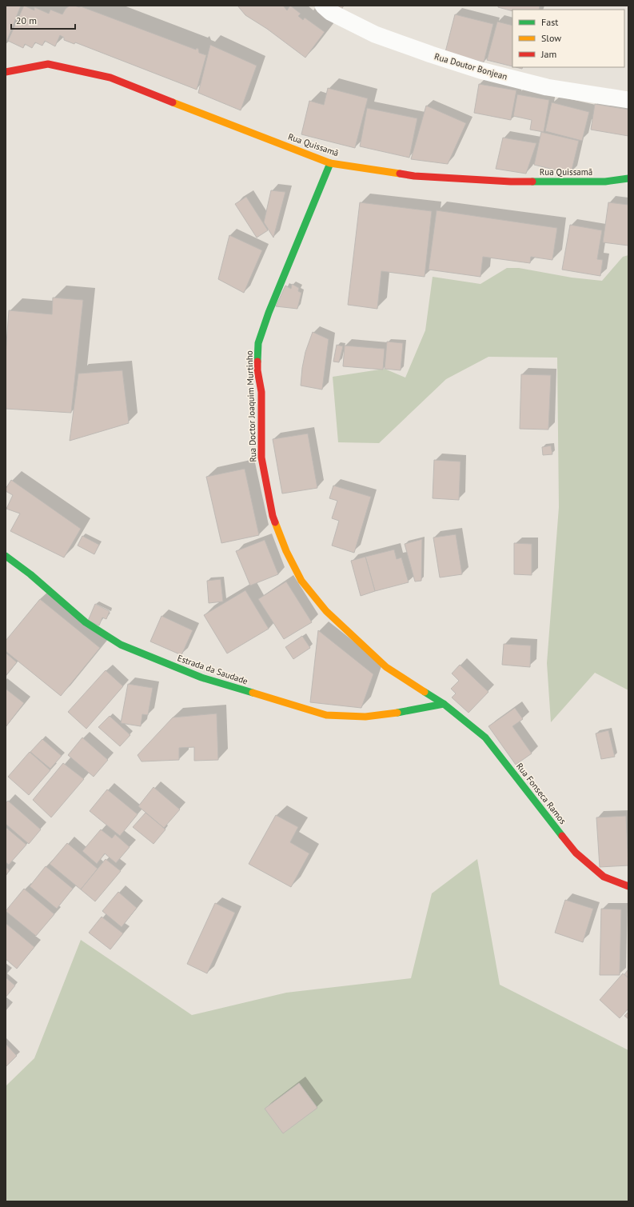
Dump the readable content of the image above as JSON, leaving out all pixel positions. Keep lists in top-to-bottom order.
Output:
{
  "streets": {
    "street": [
      "Rua Doutor Bonjean",
      "Rua Quissamã",
      "Rua Doctor Joaquim Murtinho",
      "Estrada da Saudade",
      "Rua Fonseca Ramos"
    ]
  },
  "crossings": [
    ["Rua Quissamã", "Rua Doctor Joaquim Murtinho"],
    ["Rua Doctor Joaquim Murtinho", "Estrada da Saudade"],
    ["Rua Doctor Joaquim Murtinho", "Rua Fonseca Ramos"],
    ["Estrada da Saudade", "Rua Fonseca Ramos"]
  ],
  "legend": ["Fast", "Slow", "Jam"],
  "scale_bar": "20 m"
}
